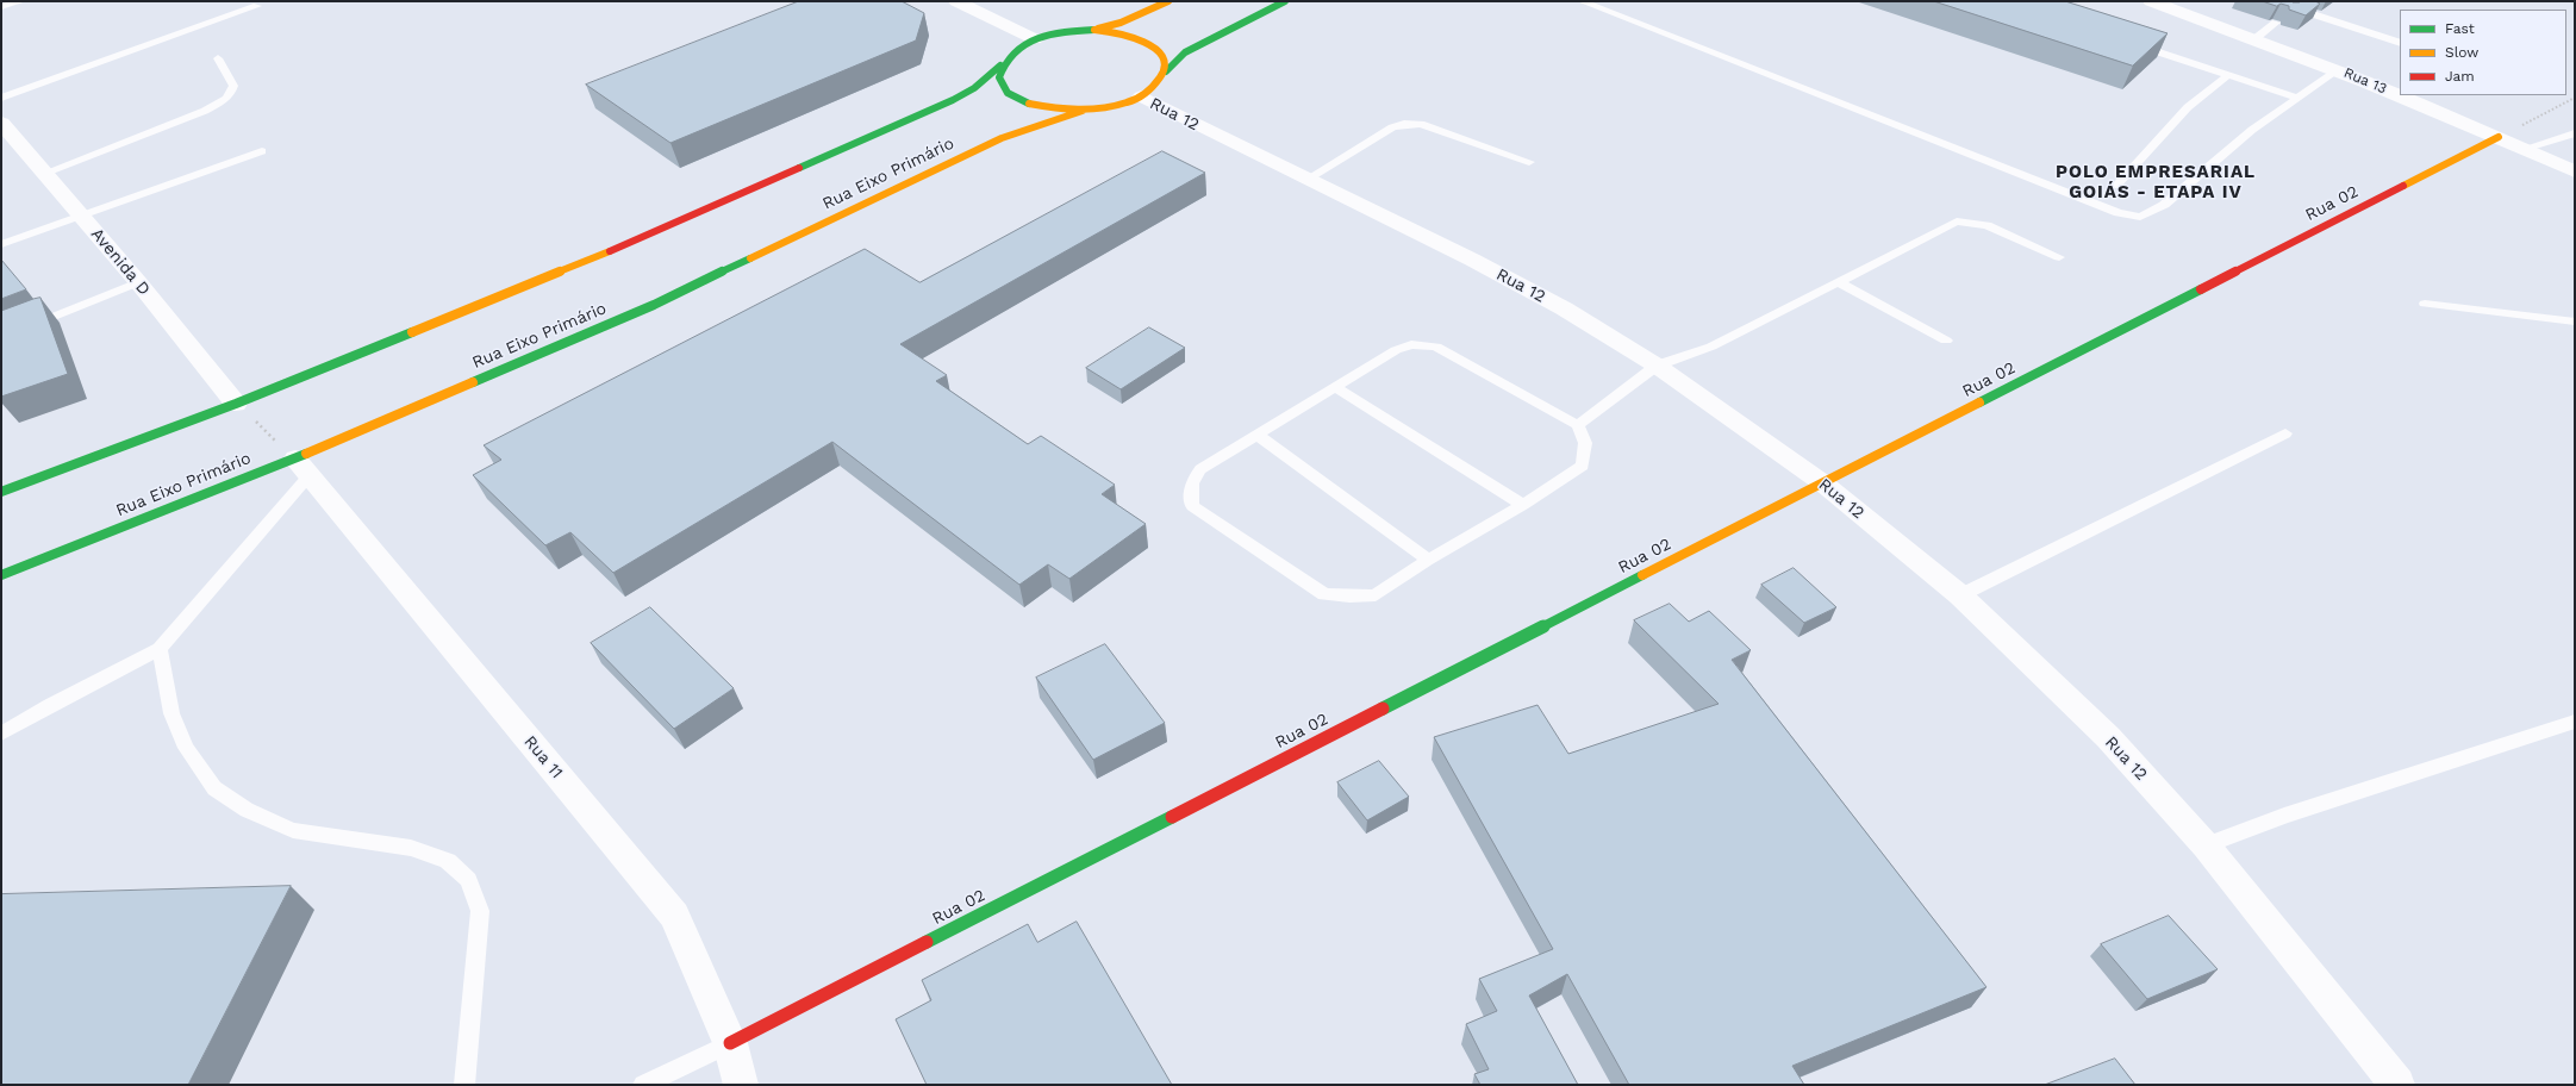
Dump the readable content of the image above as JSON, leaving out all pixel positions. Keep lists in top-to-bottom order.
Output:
{
  "streets": {
    "street": [
      "Rua 13",
      "Rua 12",
      "Rua Eixo Primário",
      "Rua 02",
      "Avenida D",
      "Rua 11"
    ]
  },
  "crossings": [
    ["Rua 13", "Rua 02"],
    ["Rua 12", "Rua 02"],
    ["Rua Eixo Primário", "Rua 11"],
    ["Rua 02", "Rua 11"]
  ],
  "districts": ["POLO EMPRESARIAL GOIÁS - ETAPA IV"],
  "legend": ["Fast", "Slow", "Jam"]
}
